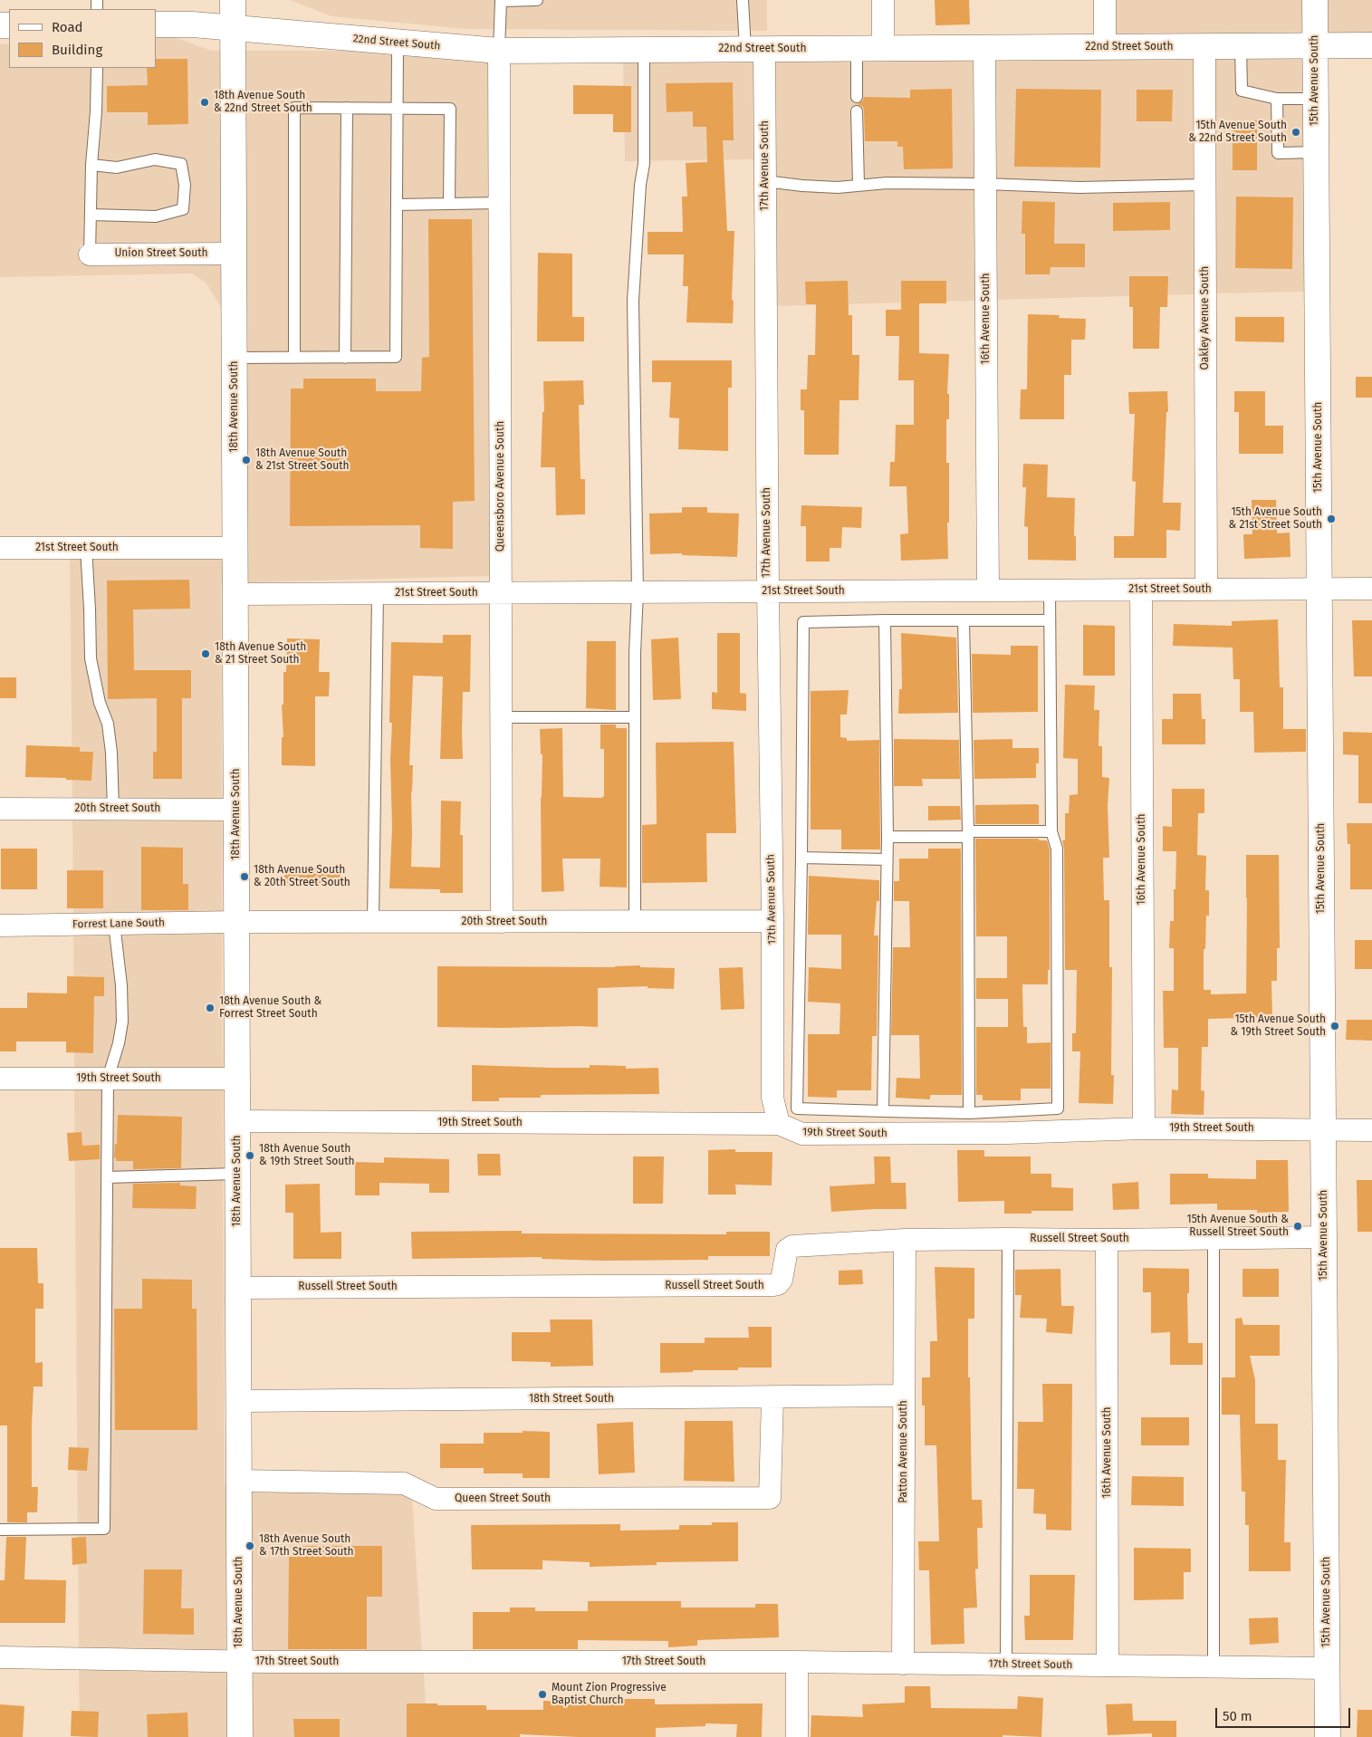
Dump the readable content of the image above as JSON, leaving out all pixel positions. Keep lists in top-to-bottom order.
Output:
{
  "streets": {
    "street": [
      "22nd Street South",
      "15th Avenue South",
      "17th Avenue South",
      "Union Street South",
      "Oakley Avenue South",
      "16th Avenue South",
      "18th Avenue South",
      "Queensboro Avenue South",
      "21st Street South",
      "20th Street South",
      "Forrest Lane South",
      "19th Street South",
      "Russell Street South",
      "18th Street South",
      "Patton Avenue South",
      "Queen Street South",
      "17th Street South"
    ]
  },
  "crossings": [
    ["22nd Street South", "15th Avenue South"],
    ["22nd Street South", "17th Avenue South"],
    ["22nd Street South", "Oakley Avenue South"],
    ["22nd Street South", "16th Avenue South"],
    ["22nd Street South", "18th Avenue South"],
    ["22nd Street South", "Queensboro Avenue South"],
    ["15th Avenue South", "21st Street South"],
    ["15th Avenue South", "19th Street South"],
    ["15th Avenue South", "Russell Street South"],
    ["15th Avenue South", "17th Street South"],
    ["17th Avenue South", "21st Street South"],
    ["17th Avenue South", "20th Street South"],
    ["17th Avenue South", "19th Street South"],
    ["Union Street South", "18th Avenue South"],
    ["Oakley Avenue South", "21st Street South"],
    ["16th Avenue South", "21st Street South"],
    ["16th Avenue South", "19th Street South"],
    ["16th Avenue South", "Russell Street South"],
    ["16th Avenue South", "17th Street South"],
    ["18th Avenue South", "21st Street South"],
    ["18th Avenue South", "20th Street South"],
    ["18th Avenue South", "Forrest Lane South"],
    ["18th Avenue South", "19th Street South"],
    ["18th Avenue South", "Russell Street South"],
    ["18th Avenue South", "18th Street South"],
    ["18th Avenue South", "Queen Street South"],
    ["18th Avenue South", "17th Street South"],
    ["Queensboro Avenue South", "21st Street South"],
    ["Queensboro Avenue South", "20th Street South"],
    ["20th Street South", "Forrest Lane South"],
    ["Russell Street South", "Patton Avenue South"],
    ["18th Street South", "Patton Avenue South"],
    ["18th Street South", "Queen Street South"],
    ["Patton Avenue South", "17th Street South"]
  ],
  "places": [
    "18th Avenue South & 22nd Street South",
    "15th Avenue South & 22nd Street South",
    "18th Avenue South & 21st Street South",
    "15th Avenue South & 21st Street South",
    "18th Avenue South & 21 Street South",
    "18th Avenue South & 20th Street South",
    "18th Avenue South & Forrest Street South",
    "15th Avenue South & 19th Street South",
    "18th Avenue South & 19th Street South",
    "15th Avenue South & Russell Street South",
    "18th Avenue South & 17th Street South",
    "Mount Zion Progressive Baptist Church"
  ],
  "legend": ["Road", "Building"],
  "scale_bar": "50 m"
}
